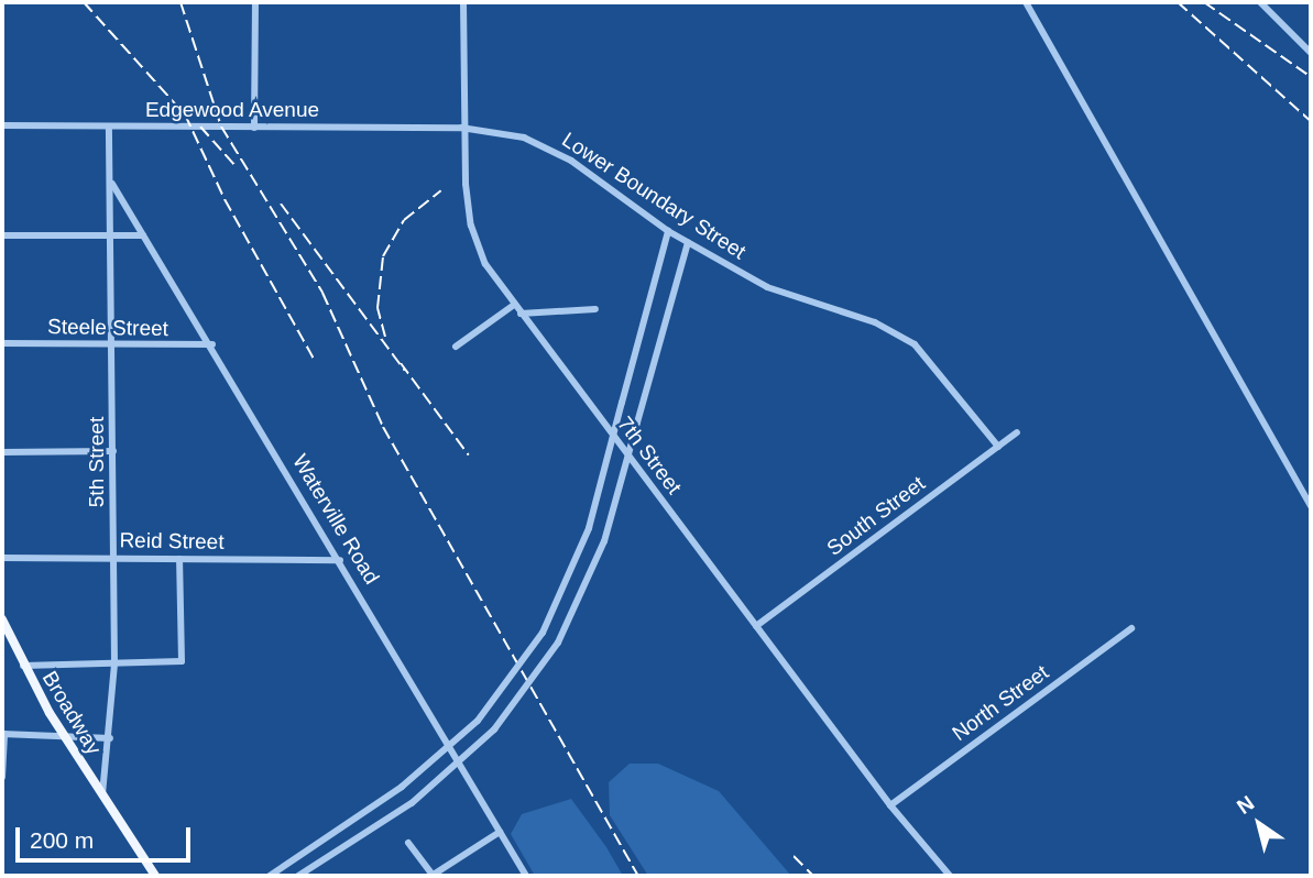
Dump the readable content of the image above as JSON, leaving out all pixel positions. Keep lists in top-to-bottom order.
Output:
{
  "streets": {
    "main road": ["Broadway"],
    "street": [
      "Edgewood Avenue",
      "Lower Boundary Street",
      "Steele Street",
      "7th Street",
      "5th Street",
      "South Street",
      "Waterville Road",
      "Reid Street",
      "North Street"
    ]
  },
  "crossings": [
    ["Edgewood Avenue", "Lower Boundary Street"],
    ["Edgewood Avenue", "7th Street"],
    ["Edgewood Avenue", "5th Street"],
    ["Lower Boundary Street", "7th Street"],
    ["Lower Boundary Street", "South Street"],
    ["Steele Street", "5th Street"],
    ["Steele Street", "Waterville Road"],
    ["7th Street", "South Street"],
    ["7th Street", "North Street"],
    ["5th Street", "Waterville Road"],
    ["5th Street", "Reid Street"],
    ["5th Street", "Broadway"],
    ["Waterville Road", "Reid Street"]
  ],
  "scale_bar": "200 m",
  "north": "top left"
}
